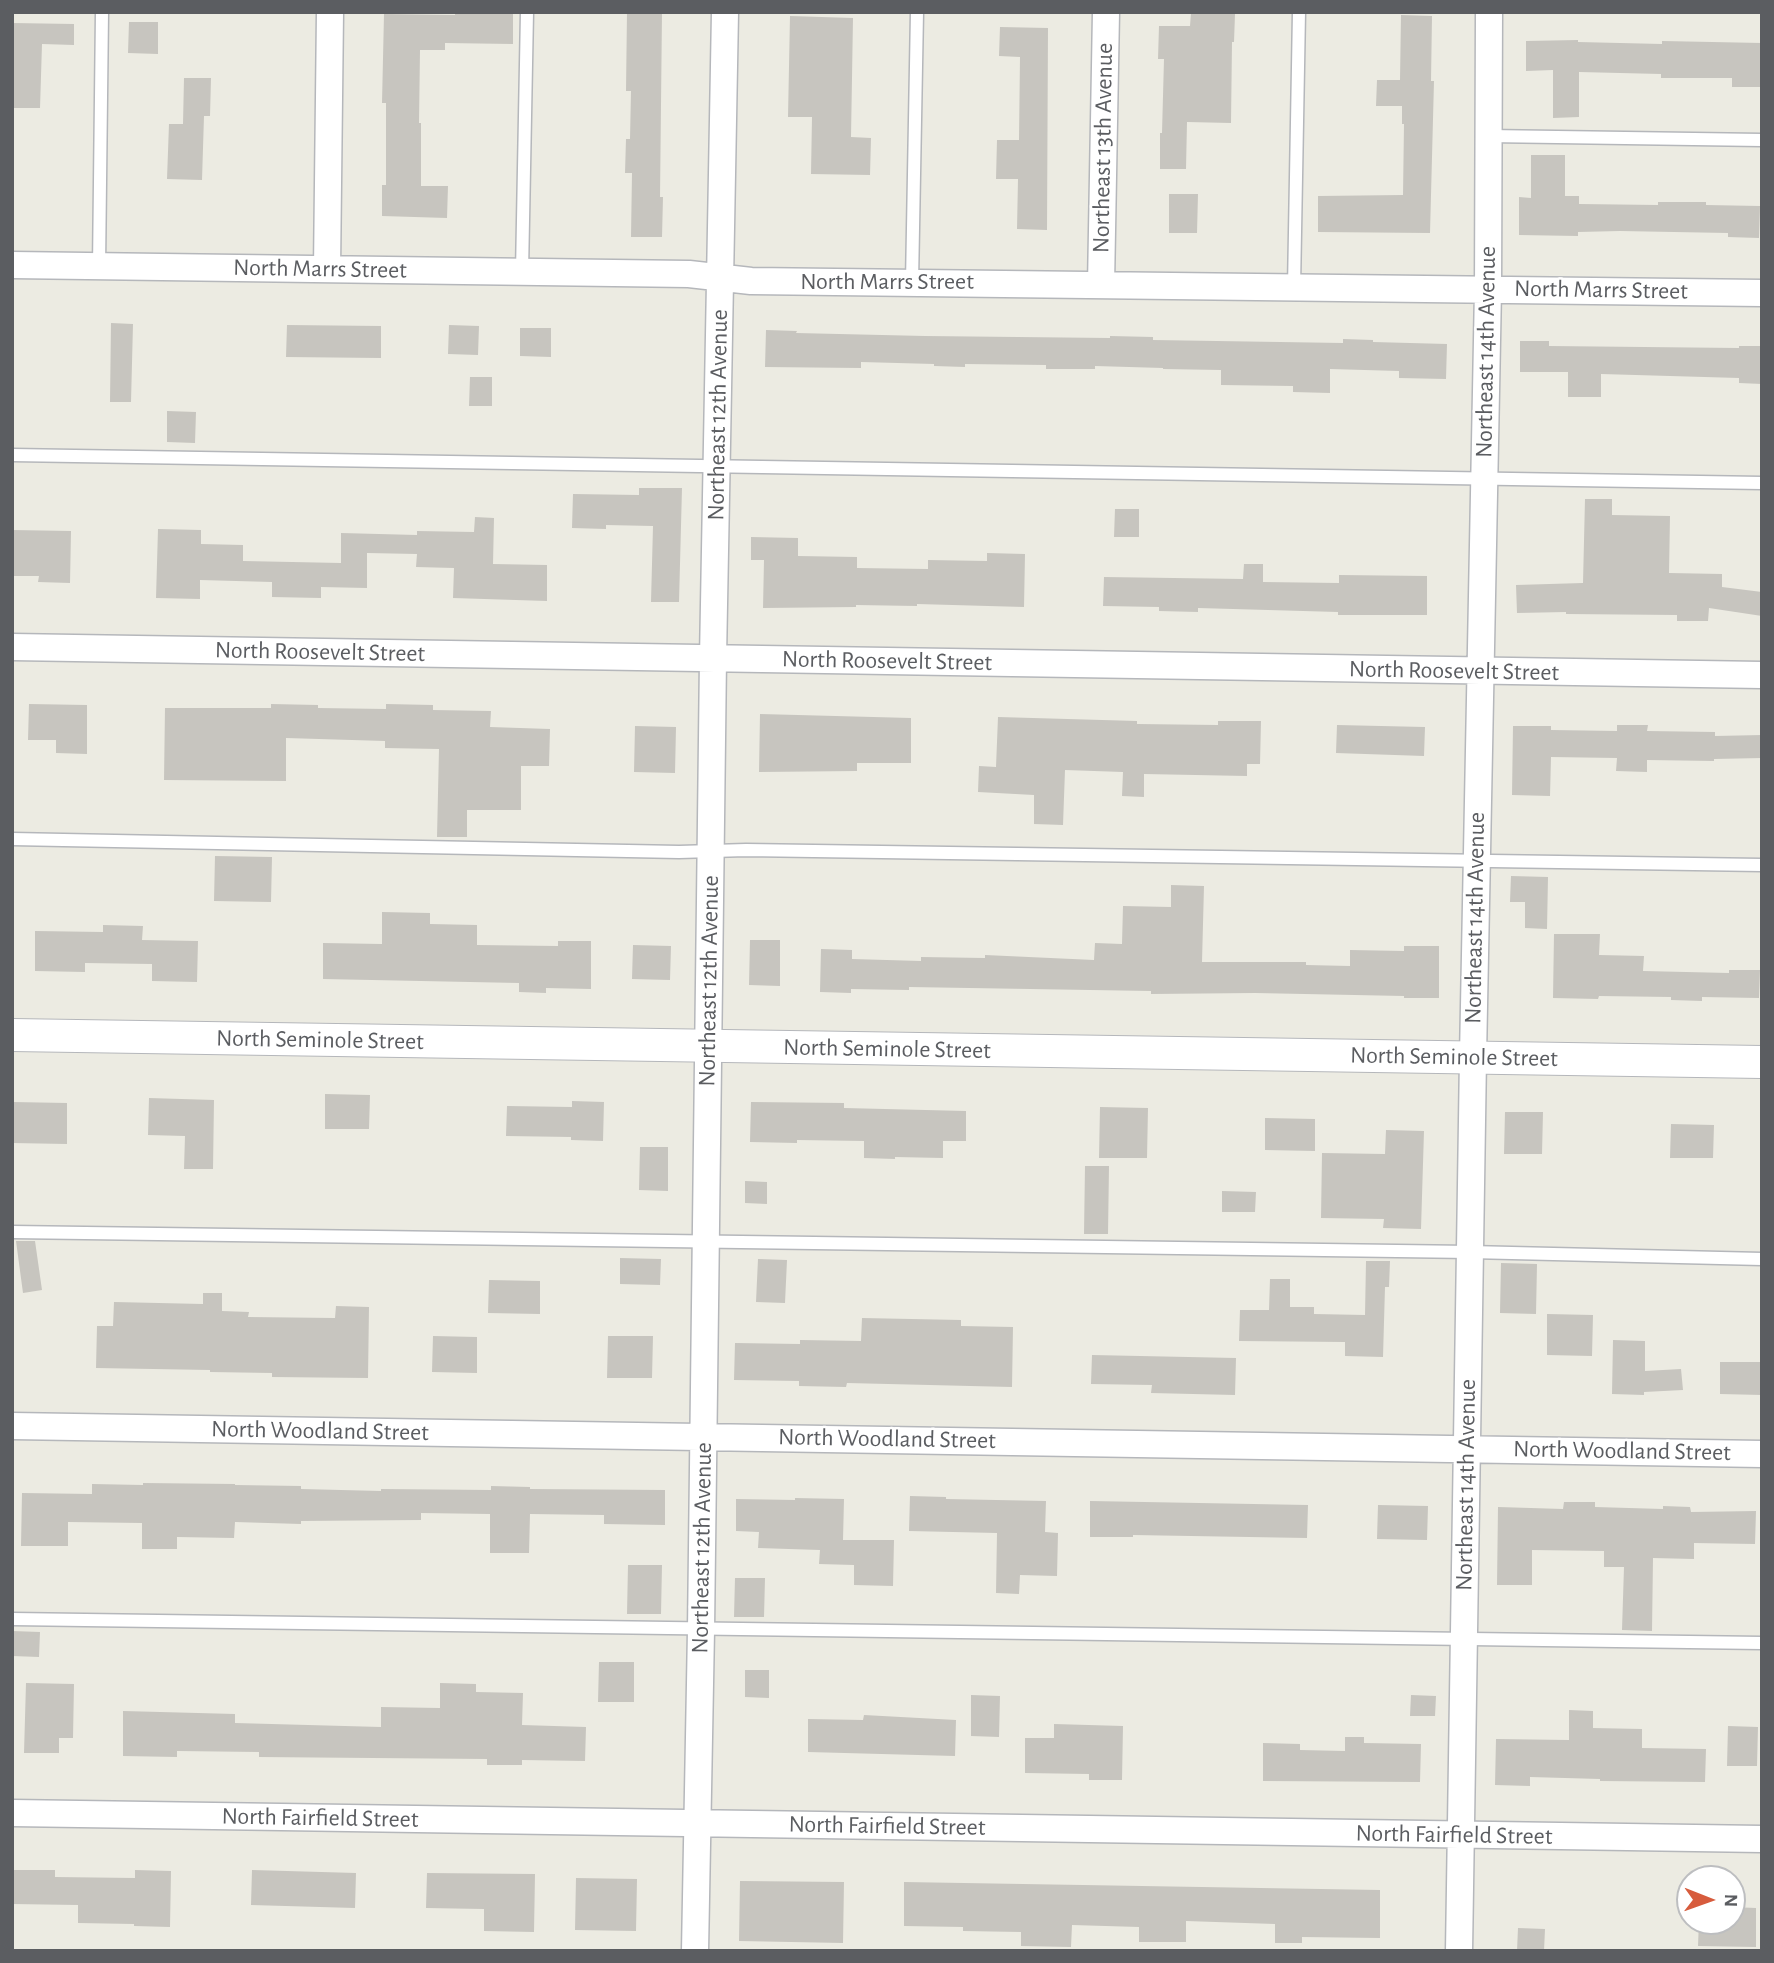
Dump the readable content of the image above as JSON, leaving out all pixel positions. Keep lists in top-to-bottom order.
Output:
{
  "streets": {
    "street": [
      "Northeast 13th Avenue",
      "North Marrs Street",
      "Northeast 14th Avenue",
      "Northeast 12th Avenue",
      "North Roosevelt Street",
      "North Seminole Street",
      "North Woodland Street",
      "North Fairfield Street"
    ]
  },
  "crossings": [
    ["Northeast 13th Avenue", "North Marrs Street"],
    ["North Marrs Street", "Northeast 14th Avenue"],
    ["North Marrs Street", "Northeast 12th Avenue"],
    ["Northeast 14th Avenue", "North Roosevelt Street"],
    ["Northeast 14th Avenue", "North Seminole Street"],
    ["Northeast 14th Avenue", "North Woodland Street"],
    ["Northeast 14th Avenue", "North Fairfield Street"],
    ["Northeast 12th Avenue", "North Roosevelt Street"],
    ["Northeast 12th Avenue", "North Seminole Street"],
    ["Northeast 12th Avenue", "North Woodland Street"],
    ["Northeast 12th Avenue", "North Fairfield Street"]
  ],
  "north": "right"
}
